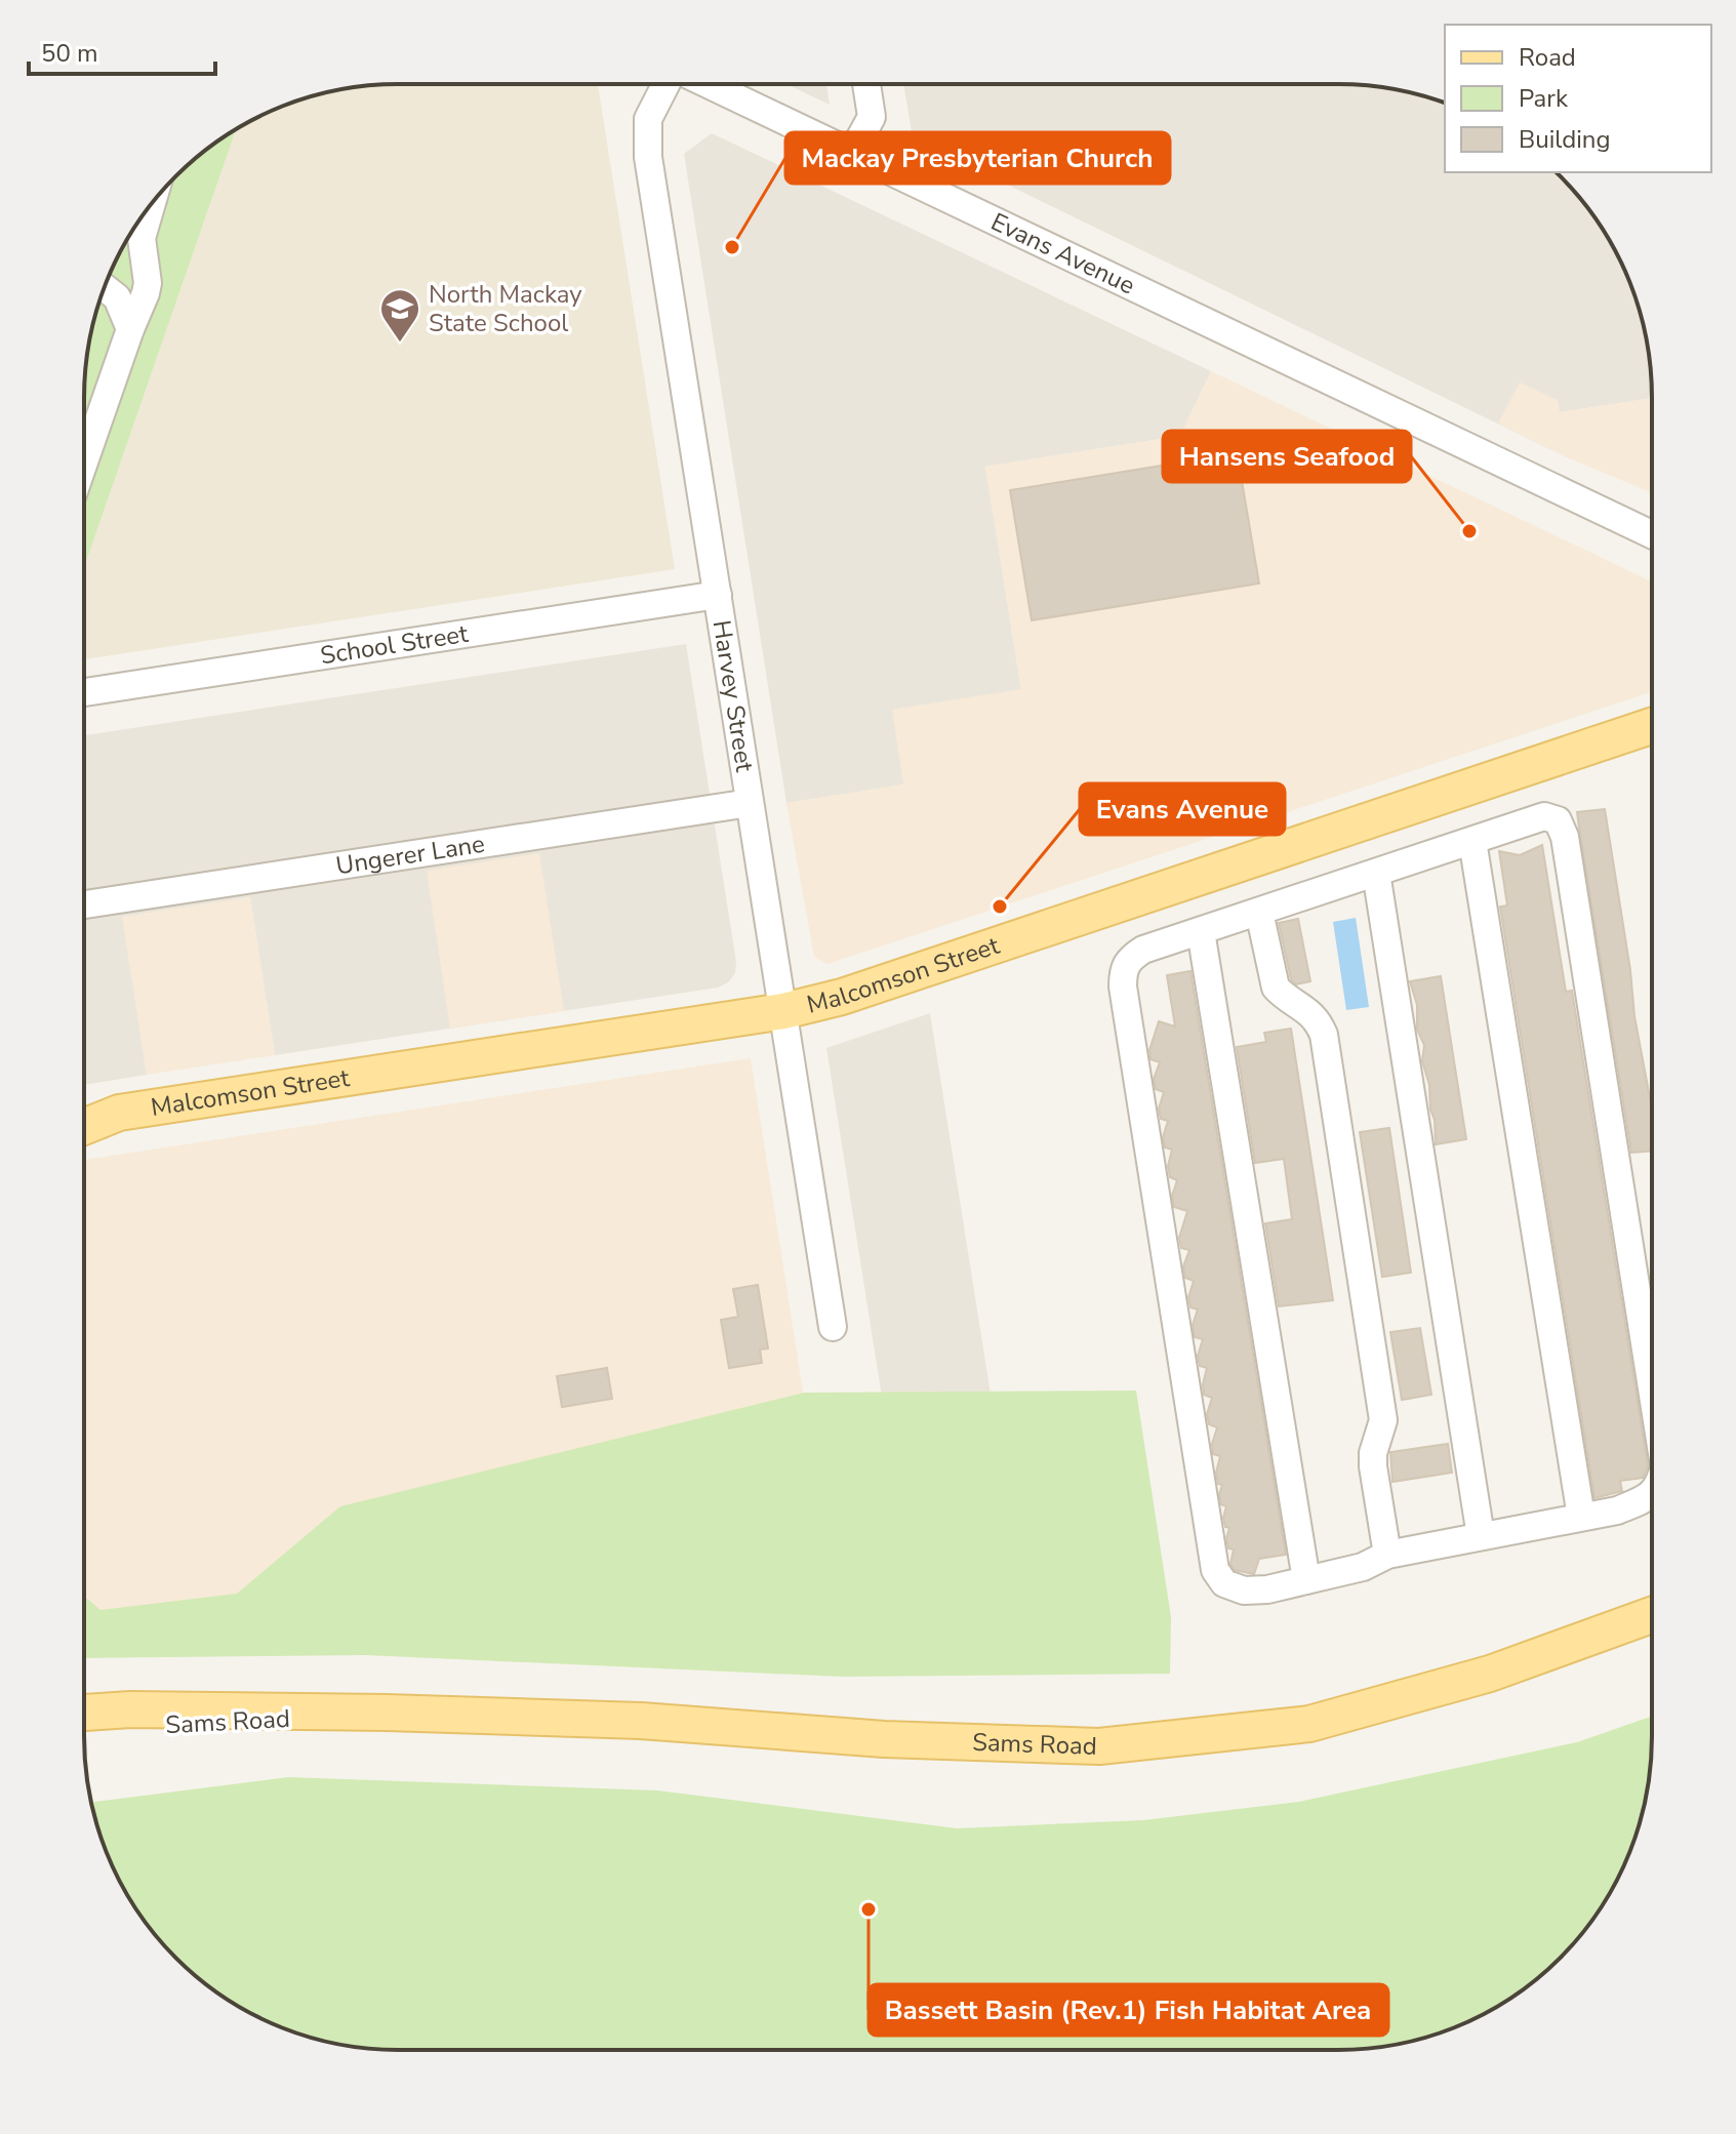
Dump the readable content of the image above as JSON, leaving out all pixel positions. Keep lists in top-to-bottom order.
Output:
{
  "streets": {
    "main road": ["Malcomson Street", "Sams Road"],
    "street": [
      "Evans Avenue",
      "School Street",
      "Harvey Street",
      "Ungerer Lane"
    ]
  },
  "crossings": [
    ["School Street", "Harvey Street"],
    ["Harvey Street", "Ungerer Lane"],
    ["Harvey Street", "Malcomson Street"]
  ],
  "places": {
    "other": [
      "Mackay Presbyterian Church",
      "Hansens Seafood",
      "Evans Avenue",
      "Bassett Basin (Rev.1) Fish Habitat Area"
    ],
    "school or university": ["North Mackay State School"]
  },
  "legend": ["Road", "Park", "Building"],
  "scale_bar": "50 m"
}
